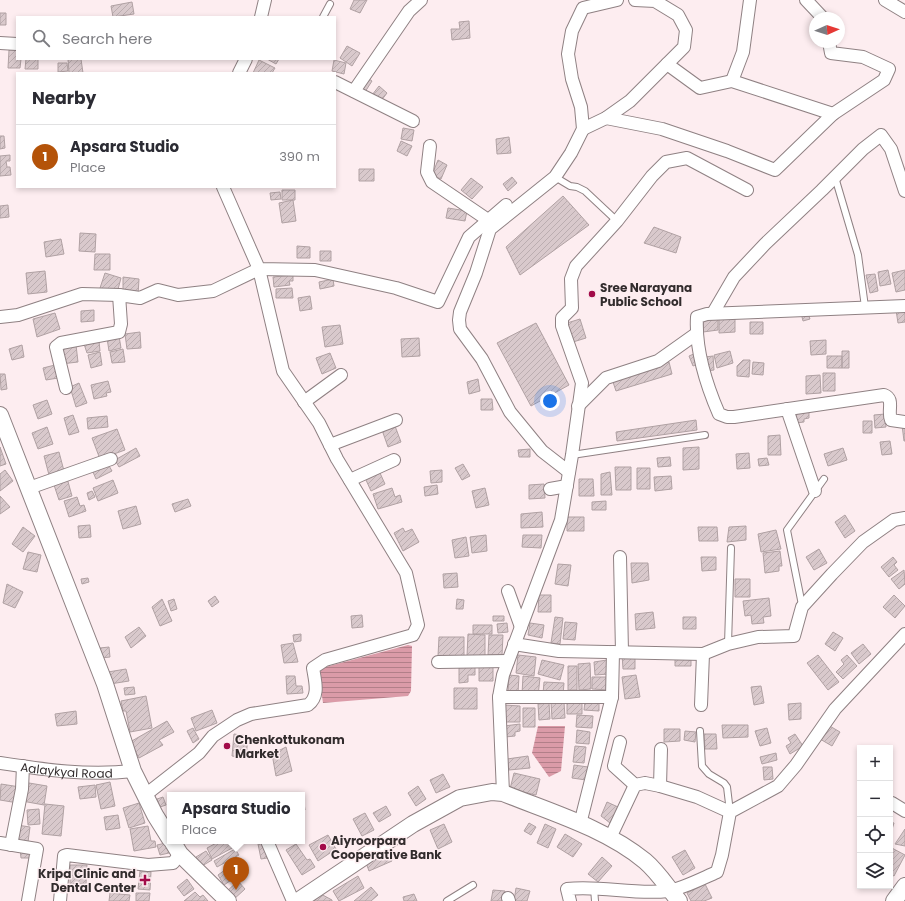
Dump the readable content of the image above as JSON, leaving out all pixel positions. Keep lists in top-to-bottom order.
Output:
{
  "streets": {
    "street": ["Aalaykyal Road"]
  },
  "places": {
    "other": ["Sree Narayana Public School", "Chenkottukonam Market", "Aiyroorpara Cooperative Bank"],
    "health": ["Kripa Clinic and Dental Center"]
  },
  "north": "right",
  "page": {
    "search": "Search here",
    "heading": "Nearby",
    "list": [
      {
        "mark": "1",
        "name": "Apsara Studio",
        "note": "Place",
        "value": "390 m"
      }
    ],
    "map_buttons": ["+", "−"],
    "popup": ["Apsara Studio", "Place"],
    "pins": "1"
  }
}
